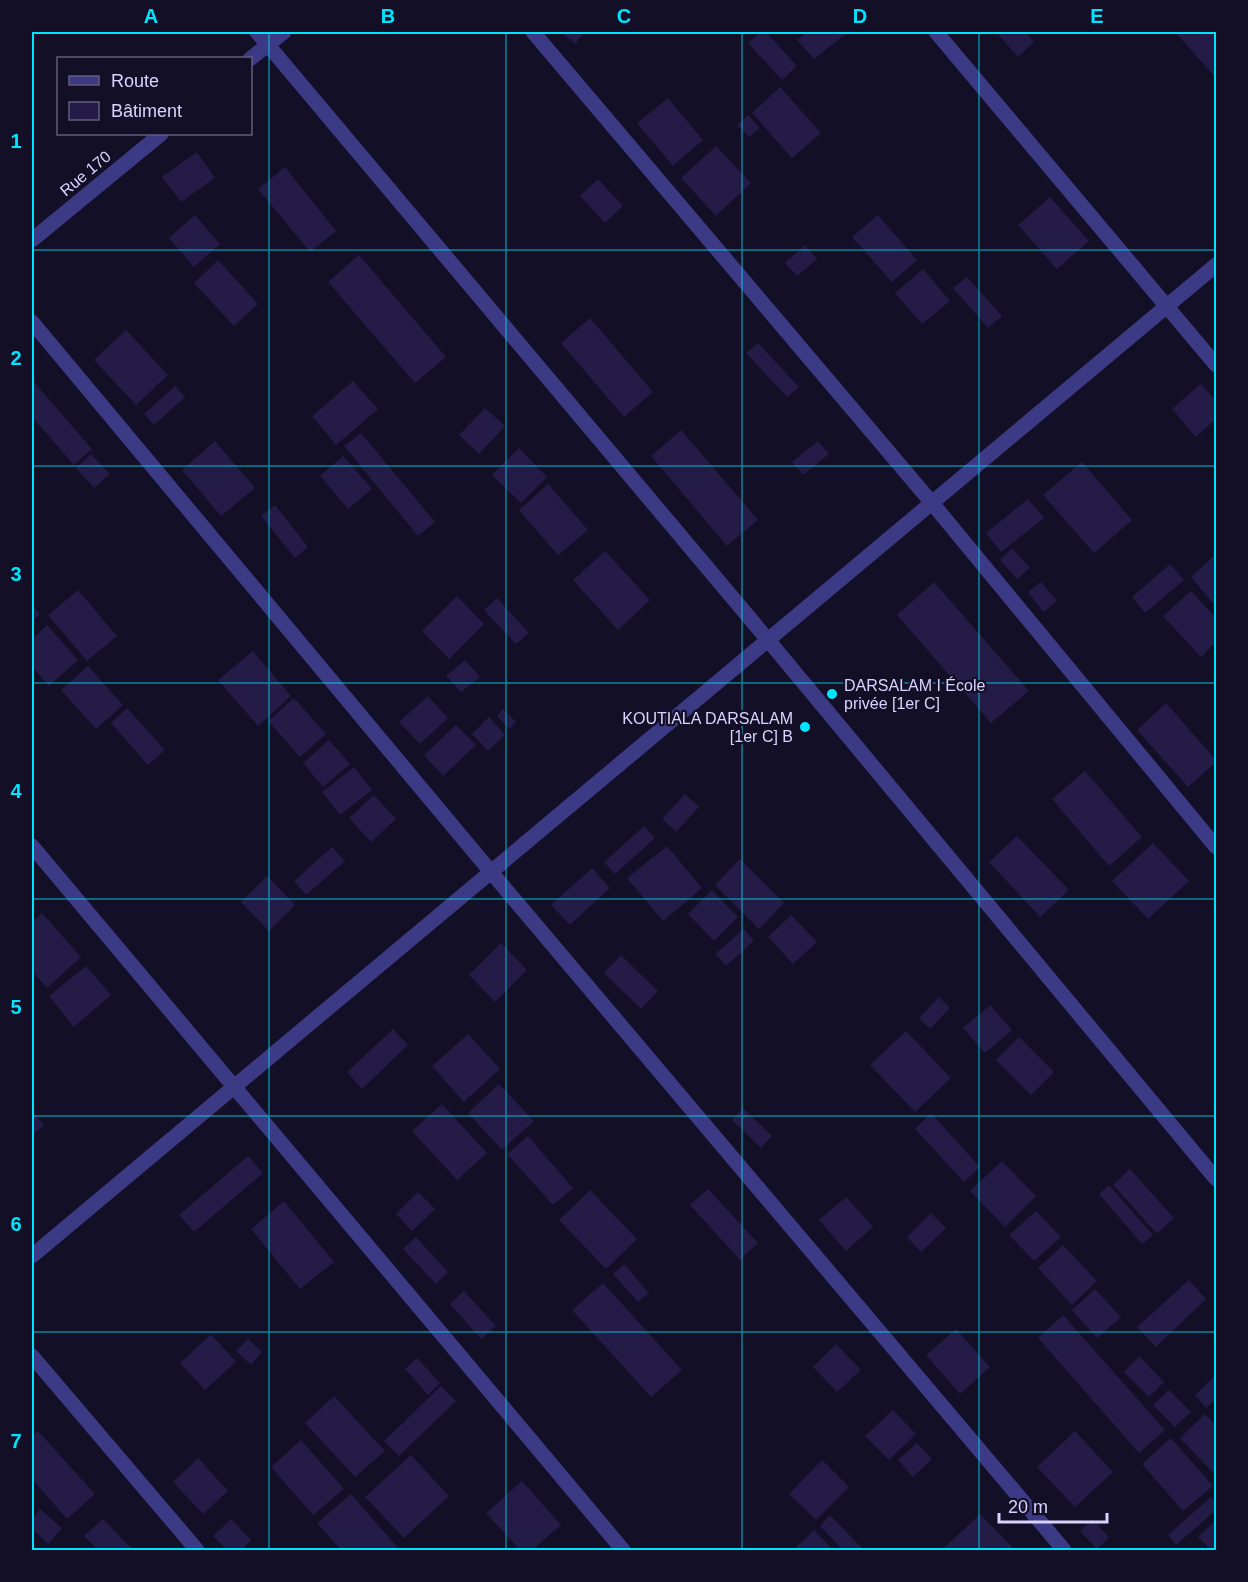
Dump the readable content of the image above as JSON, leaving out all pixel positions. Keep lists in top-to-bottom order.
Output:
{
  "streets": {
    "street": ["Rue 170"]
  },
  "places": ["DARSALAM I École privée [1er C]", "KOUTIALA DARSALAM [1er C] B"],
  "legend": ["Route", "Bâtiment"],
  "scale_bar": "20 m",
  "grid": {
    "columns": [
      "A",
      "B",
      "C",
      "D",
      "E"
    ],
    "rows": [
      "1",
      "2",
      "3",
      "4",
      "5",
      "6",
      "7"
    ]
  }
}
